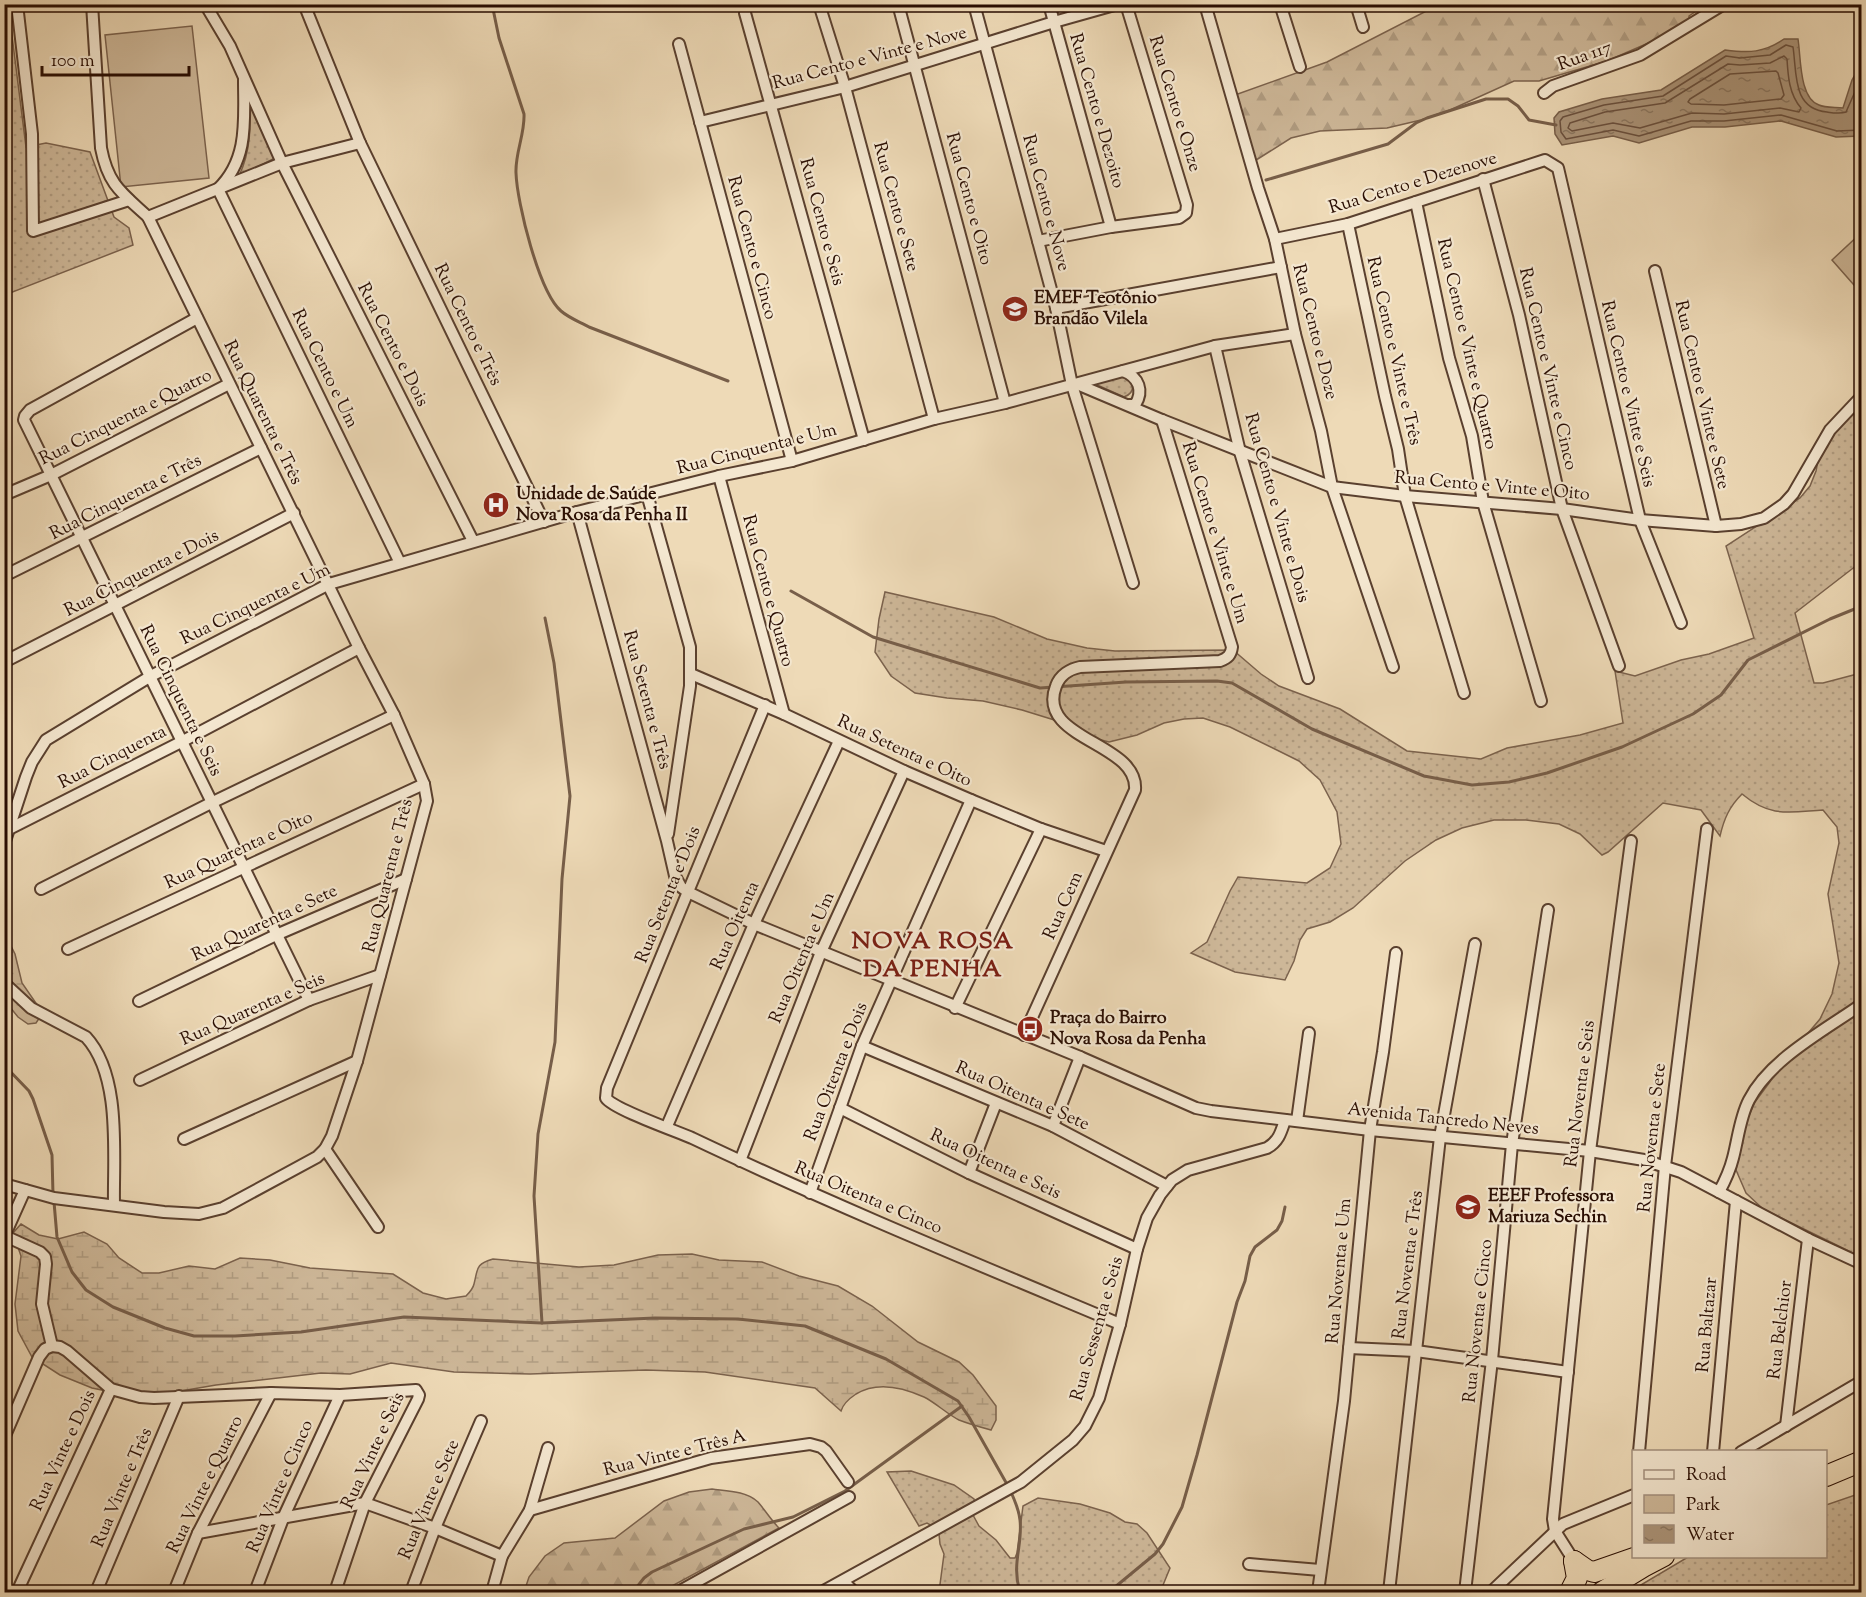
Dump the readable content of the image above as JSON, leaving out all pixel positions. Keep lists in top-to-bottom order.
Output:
{
  "streets": {
    "street": [
      "Rua 117",
      "Rua Cento e Vinte e Nove",
      "Rua Cento e Onze",
      "Rua Cento e Dezoito",
      "Rua Cento e Dezenove",
      "Rua Cento e Oito",
      "Rua Cento e Nove",
      "Rua Cento e Sete",
      "Rua Cento e Seis",
      "Rua Cento e Cinco",
      "Rua Cento e Três",
      "Rua Cento e Doze",
      "Rua Cento e Vinte e Quatro",
      "Rua Cento e Dois",
      "Rua Cento e Vinte e Três",
      "Rua Cento e Um",
      "Rua Cento e Vinte e Cinco",
      "Rua Cento e Vinte e Seis",
      "Rua Cento e Vinte e Sete",
      "Rua Quarenta e Três",
      "Rua Cinquenta e Quatro",
      "Rua Cinquenta e Um",
      "Rua Cento e Vinte e Oito",
      "Rua Cinquenta e Três",
      "Rua Cento e Vinte e Dois",
      "Rua Cento e Vinte e Um",
      "Rua Cinquenta e Dois",
      "Rua Cento e Quatro",
      "Rua Setenta e Três",
      "Rua Cinquenta e Seis",
      "Rua Setenta e Oito",
      "Rua Cinquenta",
      "Rua Quarenta e Oito",
      "Rua Setenta e Dois",
      "Rua Cem",
      "Rua Quarenta e Sete",
      "Rua Oitenta",
      "Rua Oitenta e Um",
      "Rua Quarenta e Seis",
      "Rua Oitenta e Dois",
      "Rua Noventa e Seis",
      "Rua Oitenta e Sete",
      "Avenida Tancredo Neves",
      "Rua Noventa e Sete",
      "Rua Oitenta e Seis",
      "Rua Oitenta e Cinco",
      "Rua Noventa e Três",
      "Rua Noventa e Um",
      "Rua Noventa e Cinco",
      "Rua Baltazar",
      "Rua Sessenta e Seis",
      "Rua Belchior",
      "Rua Vinte e Dois",
      "Rua Vinte e Seis",
      "Rua Vinte e Três A",
      "Rua Vinte e Quatro",
      "Rua Vinte e Cinco",
      "Rua Vinte e Três",
      "Rua Vinte e Sete"
    ]
  },
  "crossings": [
    ["Rua Cento e Vinte e Nove", "Rua Cento e Dezoito"],
    ["Rua Cento e Vinte e Nove", "Rua Cento e Oito"],
    ["Rua Cento e Vinte e Nove", "Rua Cento e Nove"],
    ["Rua Cento e Vinte e Nove", "Rua Cento e Sete"],
    ["Rua Cento e Vinte e Nove", "Rua Cento e Seis"],
    ["Rua Cento e Vinte e Nove", "Rua Cento e Cinco"],
    ["Rua Cento e Onze", "Rua Cento e Dezoito"],
    ["Rua Cento e Dezenove", "Rua Cento e Doze"],
    ["Rua Cento e Dezenove", "Rua Cento e Vinte e Quatro"],
    ["Rua Cento e Dezenove", "Rua Cento e Vinte e Três"],
    ["Rua Cento e Dezenove", "Rua Cento e Vinte e Cinco"],
    ["Rua Cento e Dezenove", "Rua Cento e Vinte e Seis"],
    ["Rua Cento e Oito", "Rua Cinquenta e Um"],
    ["Rua Cento e Nove", "Rua Cinquenta e Um"],
    ["Rua Cento e Nove", "Rua Cento e Vinte e Oito"],
    ["Rua Cento e Sete", "Rua Cinquenta e Um"],
    ["Rua Cento e Seis", "Rua Cinquenta e Um"],
    ["Rua Cento e Cinco", "Rua Cinquenta e Um"],
    ["Rua Cento e Três", "Rua Cinquenta e Um"],
    ["Rua Cento e Doze", "Rua Cinquenta e Um"],
    ["Rua Cento e Doze", "Rua Cento e Vinte e Oito"],
    ["Rua Cento e Vinte e Quatro", "Rua Cento e Vinte e Oito"],
    ["Rua Cento e Dois", "Rua Cinquenta e Um"],
    ["Rua Cento e Vinte e Três", "Rua Cento e Vinte e Oito"],
    ["Rua Cento e Um", "Rua Cinquenta e Um"],
    ["Rua Cento e Vinte e Cinco", "Rua Cento e Vinte e Oito"],
    ["Rua Cento e Vinte e Seis", "Rua Cento e Vinte e Oito"],
    ["Rua Cento e Vinte e Sete", "Rua Cento e Vinte e Oito"],
    ["Rua Quarenta e Três", "Rua Cinquenta e Quatro"],
    ["Rua Quarenta e Três", "Rua Cinquenta e Um"],
    ["Rua Quarenta e Três", "Rua Cinquenta e Três"],
    ["Rua Quarenta e Três", "Rua Cinquenta e Dois"],
    ["Rua Quarenta e Três", "Rua Cinquenta e Seis"],
    ["Rua Quarenta e Três", "Rua Cinquenta"],
    ["Rua Quarenta e Três", "Rua Quarenta e Oito"],
    ["Rua Quarenta e Três", "Rua Quarenta e Sete"],
    ["Rua Quarenta e Três", "Rua Quarenta e Seis"],
    ["Rua Cinquenta e Quatro", "Rua Cinquenta e Seis"],
    ["Rua Cinquenta e Um", "Rua Cento e Vinte e Oito"],
    ["Rua Cinquenta e Um", "Rua Cento e Vinte e Dois"],
    ["Rua Cinquenta e Um", "Rua Cento e Quatro"],
    ["Rua Cinquenta e Um", "Rua Setenta e Três"],
    ["Rua Cinquenta e Um", "Rua Cinquenta e Seis"],
    ["Rua Cinquenta e Um", "Rua Cinquenta"],
    ["Rua Cento e Vinte e Oito", "Rua Cento e Vinte e Dois"],
    ["Rua Cento e Vinte e Oito", "Rua Cento e Vinte e Um"],
    ["Rua Cinquenta e Três", "Rua Cinquenta e Seis"],
    ["Rua Cento e Vinte e Um", "Rua Cem"],
    ["Rua Cinquenta e Dois", "Rua Cinquenta e Seis"],
    ["Rua Cento e Quatro", "Rua Setenta e Oito"],
    ["Rua Setenta e Três", "Rua Setenta e Dois"],
    ["Rua Setenta e Três", "Avenida Tancredo Neves"],
    ["Rua Cinquenta e Seis", "Rua Cinquenta"],
    ["Rua Cinquenta e Seis", "Rua Quarenta e Oito"],
    ["Rua Cinquenta e Seis", "Rua Quarenta e Sete"],
    ["Rua Cinquenta e Seis", "Rua Quarenta e Seis"],
    ["Rua Setenta e Oito", "Rua Setenta e Dois"],
    ["Rua Setenta e Oito", "Rua Cem"],
    ["Rua Setenta e Oito", "Rua Oitenta"],
    ["Rua Setenta e Oito", "Rua Oitenta e Um"],
    ["Rua Setenta e Oito", "Rua Oitenta e Dois"],
    ["Rua Setenta e Dois", "Avenida Tancredo Neves"],
    ["Rua Setenta e Dois", "Rua Oitenta e Cinco"],
    ["Rua Cem", "Avenida Tancredo Neves"],
    ["Rua Oitenta", "Avenida Tancredo Neves"],
    ["Rua Oitenta", "Rua Oitenta e Cinco"],
    ["Rua Oitenta e Um", "Avenida Tancredo Neves"],
    ["Rua Oitenta e Um", "Rua Oitenta e Cinco"],
    ["Rua Oitenta e Dois", "Rua Oitenta e Sete"],
    ["Rua Oitenta e Dois", "Avenida Tancredo Neves"],
    ["Rua Oitenta e Dois", "Rua Oitenta e Seis"],
    ["Rua Oitenta e Dois", "Rua Oitenta e Cinco"],
    ["Rua Noventa e Seis", "Avenida Tancredo Neves"],
    ["Rua Oitenta e Sete", "Rua Sessenta e Seis"],
    ["Avenida Tancredo Neves", "Rua Noventa e Sete"],
    ["Avenida Tancredo Neves", "Rua Noventa e Três"],
    ["Avenida Tancredo Neves", "Rua Noventa e Um"],
    ["Avenida Tancredo Neves", "Rua Noventa e Cinco"],
    ["Avenida Tancredo Neves", "Rua Baltazar"],
    ["Avenida Tancredo Neves", "Rua Sessenta e Seis"],
    ["Avenida Tancredo Neves", "Rua Belchior"],
    ["Rua Oitenta e Seis", "Rua Sessenta e Seis"],
    ["Rua Oitenta e Cinco", "Rua Sessenta e Seis"],
    ["Rua Vinte e Seis", "Rua Vinte e Cinco"]
  ],
  "districts": ["NOVA ROSA DA PENHA"],
  "places": {
    "school or university": ["EMEF Teotônio Brandão Vilela", "EEEF Professora Mariuza Sechin"],
    "hospital": ["Unidade de Saúde Nova Rosa da Penha II"],
    "bus stop": ["Praça do Bairro Nova Rosa da Penha"]
  },
  "legend": ["Road", "Park", "Water"],
  "scale_bar": "100 m"
}
